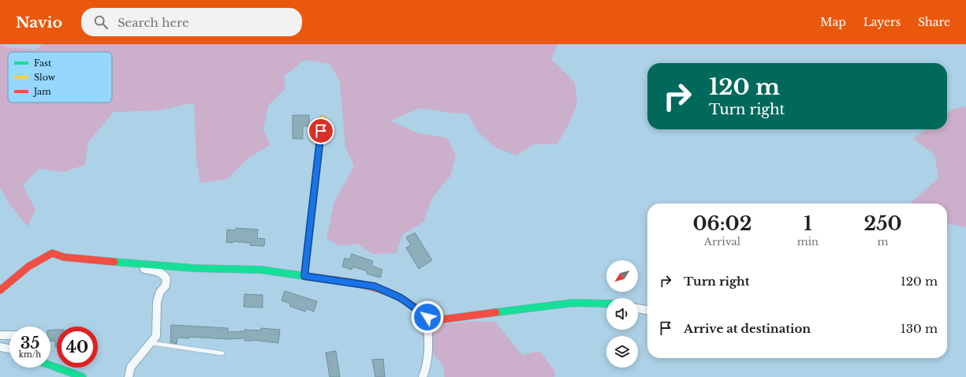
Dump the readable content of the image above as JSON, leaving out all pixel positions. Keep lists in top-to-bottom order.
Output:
{
  "legend": ["Fast", "Slow", "Jam"],
  "north": "bottom left",
  "page": {
    "header": "Navio",
    "search": "Search here",
    "nav": ["Map", "Layers", "Share"],
    "turn": ["120 m", "Turn right"],
    "eta": [
      "06:02",
      "Arrival",
      "1",
      "min",
      "250",
      "m"
    ],
    "list": [
      {
        "name": "Turn right",
        "value": "120 m"
      },
      {
        "name": "Arrive at destination",
        "value": "130 m"
      }
    ],
    "speed": "35 km/h",
    "limit": "40"
  }
}
